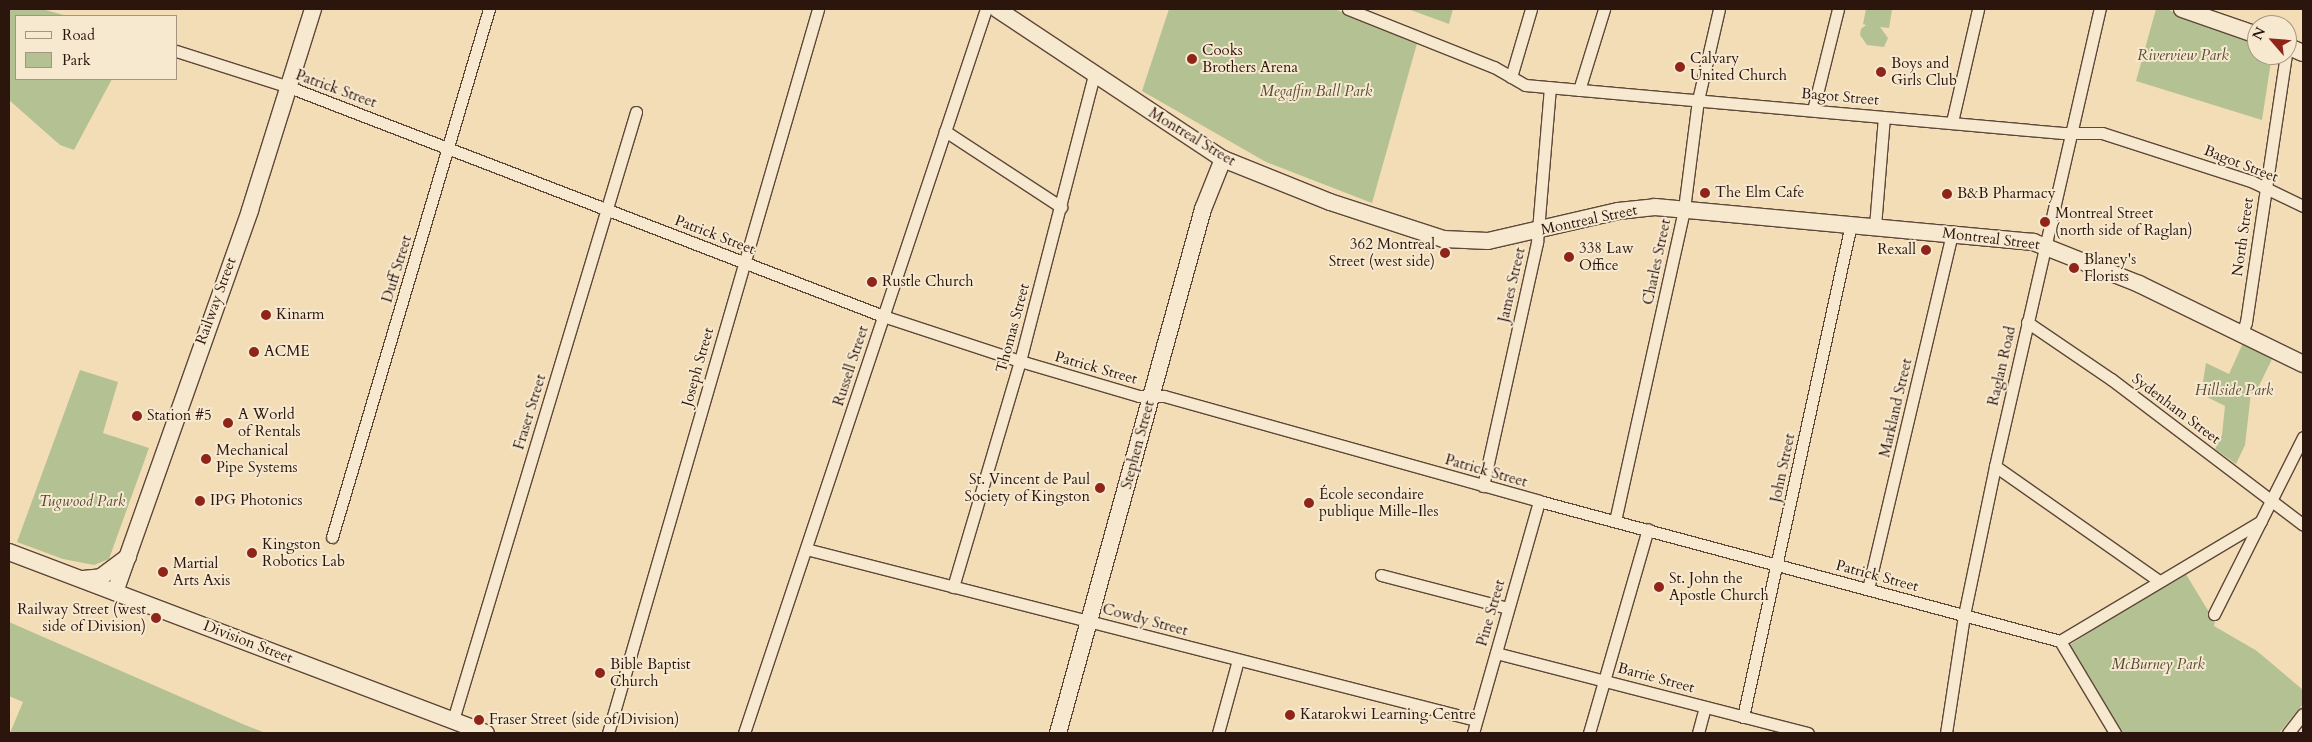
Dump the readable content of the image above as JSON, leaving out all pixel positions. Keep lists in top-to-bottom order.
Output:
{
  "streets": {
    "main road": [
      "Montreal Street",
      "Railway Street",
      "Stephen Street",
      "Division Street"
    ],
    "street": [
      "Patrick Street",
      "Bagot Street",
      "North Street",
      "Charles Street",
      "Duff Street",
      "James Street",
      "Thomas Street",
      "Russell Street",
      "Raglan Road",
      "Joseph Street",
      "Markland Street",
      "Sydenham Street",
      "Fraser Street",
      "John Street",
      "Pine Street",
      "Cowdy Street",
      "Barrie Street"
    ]
  },
  "crossings": [
    ["Patrick Street", "Charles Street"],
    ["Patrick Street", "Duff Street"],
    ["Patrick Street", "James Street"],
    ["Patrick Street", "Railway Street"],
    ["Patrick Street", "Thomas Street"],
    ["Patrick Street", "Russell Street"],
    ["Patrick Street", "Raglan Road"],
    ["Patrick Street", "Joseph Street"],
    ["Patrick Street", "Markland Street"],
    ["Patrick Street", "Fraser Street"],
    ["Patrick Street", "Stephen Street"],
    ["Patrick Street", "John Street"],
    ["Patrick Street", "Pine Street"],
    ["Bagot Street", "North Street"],
    ["Bagot Street", "Charles Street"],
    ["Bagot Street", "James Street"],
    ["Bagot Street", "Raglan Road"],
    ["Montreal Street", "North Street"],
    ["Montreal Street", "Charles Street"],
    ["Montreal Street", "James Street"],
    ["Montreal Street", "Thomas Street"],
    ["Montreal Street", "Raglan Road"],
    ["Montreal Street", "Markland Street"],
    ["Montreal Street", "Stephen Street"],
    ["Montreal Street", "John Street"],
    ["Railway Street", "Division Street"],
    ["Thomas Street", "Cowdy Street"],
    ["Russell Street", "Cowdy Street"],
    ["Raglan Road", "Sydenham Street"],
    ["Fraser Street", "Division Street"],
    ["Stephen Street", "Cowdy Street"],
    ["John Street", "Barrie Street"],
    ["Pine Street", "Cowdy Street"],
    ["Pine Street", "Barrie Street"]
  ],
  "parks": [
    "Riverview Park",
    "Megaffin Ball Park",
    "Hillside Park",
    "Tugwood Park",
    "McBurney Park"
  ],
  "places": [
    "Cooks Brothers Arena",
    "Calvary United Church",
    "Boys and Girls Club",
    "The Elm Cafe",
    "B&B Pharmacy",
    "Montreal Street (north side of Raglan)",
    "Rexall",
    "362 Montreal Street (west side)",
    "338 Law Office",
    "Blaney's Florists",
    "Rustle Church",
    "Kinarm",
    "ACME",
    "Station #5",
    "A World of Rentals",
    "Mechanical Pipe Systems",
    "St. Vincent de Paul Society of Kingston",
    "IPG Photonics",
    "École secondaire publique Mille-Iles",
    "Kingston Robotics Lab",
    "Martial Arts Axis",
    "St. John the Apostle Church",
    "Railway Street (west side of Division)",
    "Bible Baptist Church",
    "Katarokwi Learning Centre",
    "Fraser Street (side of Division)"
  ],
  "legend": ["Road", "Park"],
  "north": "top left"
}
